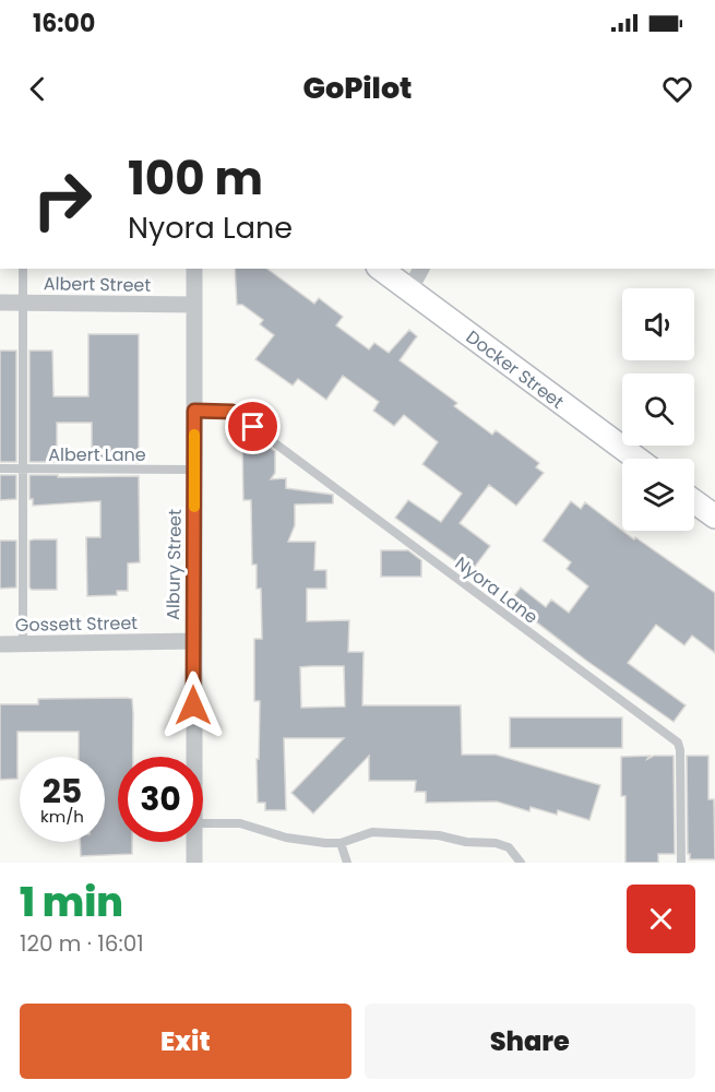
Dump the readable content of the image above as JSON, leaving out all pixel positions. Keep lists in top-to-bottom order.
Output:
{
  "streets": {
    "main road": ["Docker Street"],
    "street": ["Albert Street", "Albury Street", "Gossett Street"],
    "lane": ["Albert Lane", "Nyora Lane"]
  },
  "crossings": [
    ["Albert Street", "Albury Street"],
    ["Albert Lane", "Albury Street"],
    ["Albury Street", "Nyora Lane"],
    ["Albury Street", "Gossett Street"]
  ],
  "page": {
    "status": "16:00",
    "header": "GoPilot",
    "turn": ["100 m", "Nyora Lane"],
    "speed": "25 km/h",
    "limit": "30",
    "heading": ["1 min", "120 m · 16:01"],
    "buttons": ["Exit", "Share"]
  }
}
